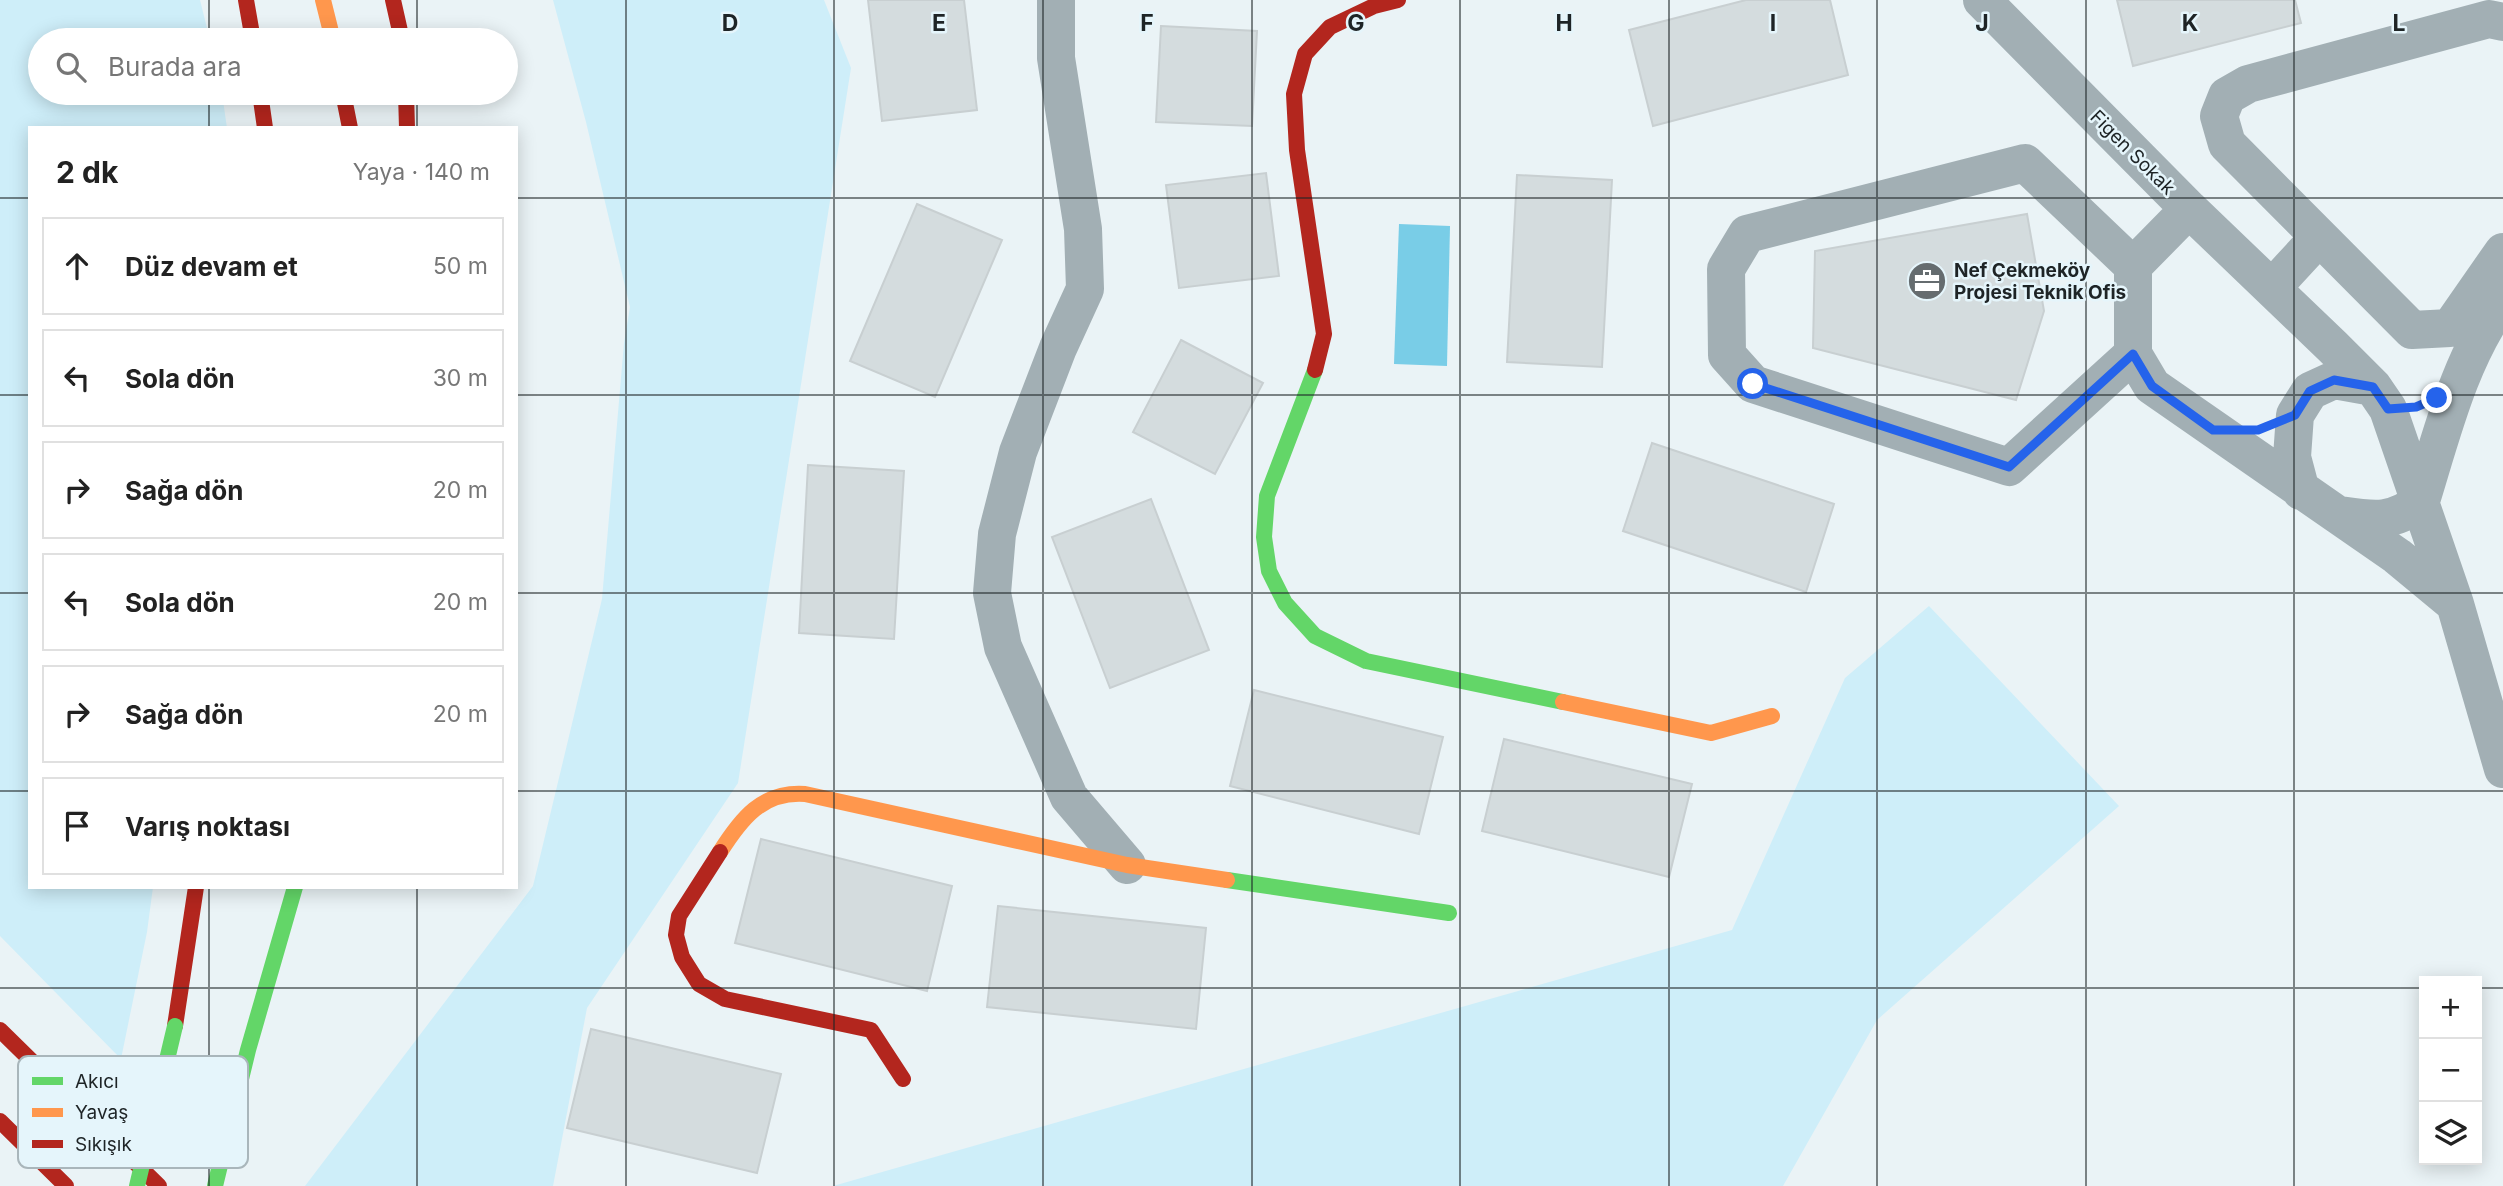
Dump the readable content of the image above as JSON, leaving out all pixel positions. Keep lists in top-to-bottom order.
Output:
{
  "streets": {
    "street": ["Figen Sokak"]
  },
  "places": {
    "office": ["Nef Çekmeköy Projesi Teknik Ofis"]
  },
  "legend": ["Akıcı", "Yavaş", "Sıkışık"],
  "page": {
    "search": "Burada ara",
    "heading": ["2 dk", "Yaya · 140 m"],
    "list": [
      ["Düz devam et", "50 m"],
      ["Sola dön", "30 m"],
      ["Sağa dön", "20 m"],
      ["Sola dön", "20 m"],
      ["Sağa dön", "20 m"],
      "Varış noktası"
    ],
    "map_buttons": ["+", "−"]
  },
  "grid": {
    "columns": [
      "D",
      "E",
      "F",
      "G",
      "H",
      "I",
      "J",
      "K",
      "L"
    ]
  }
}
